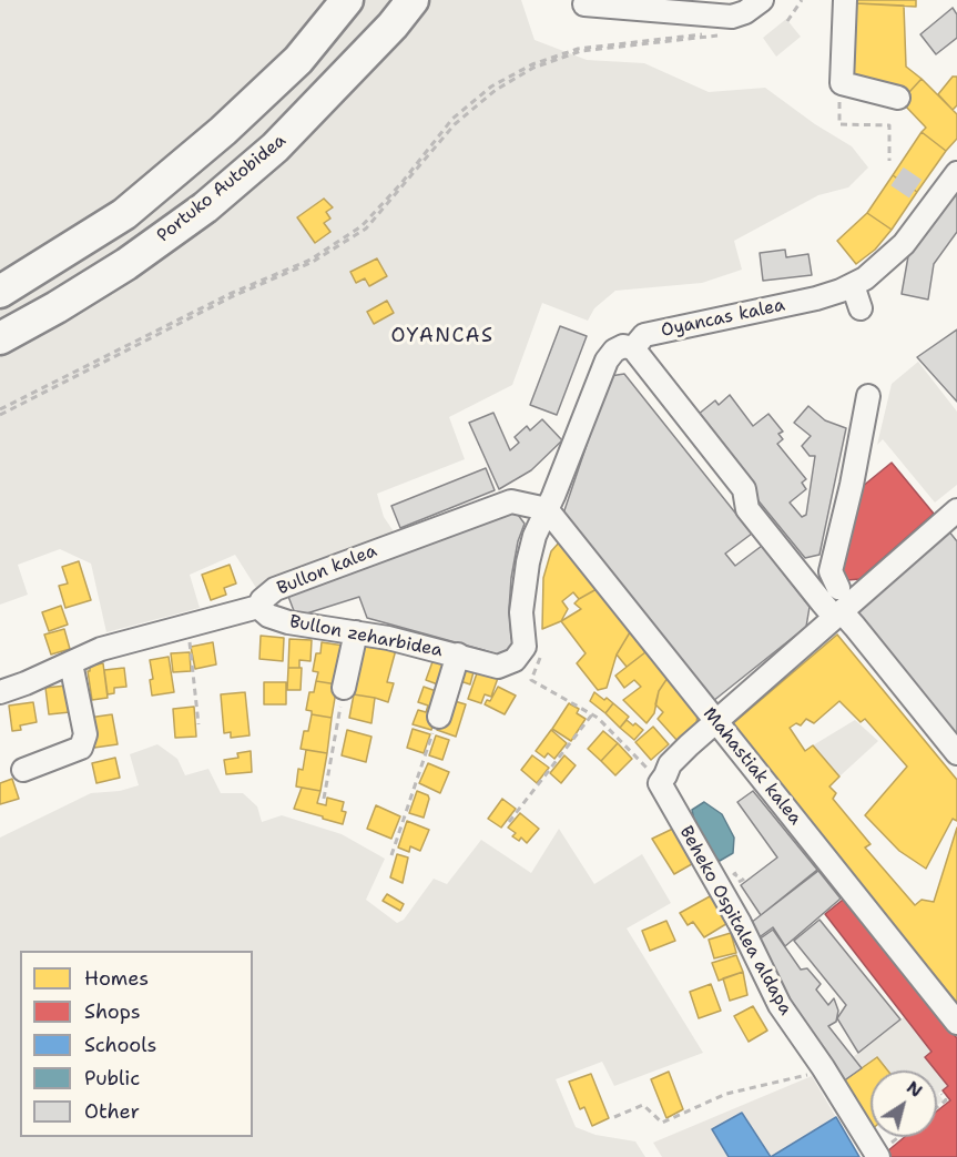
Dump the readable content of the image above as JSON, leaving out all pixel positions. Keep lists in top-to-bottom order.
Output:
{
  "streets": {
    "highway": ["Portuko Autobidea"],
    "street": [
      "Oyancas kalea",
      "Bullon kalea",
      "Bullon zeharbidea",
      "Mahastiak kalea",
      "Beheko Ospitalea aldapa"
    ]
  },
  "crossings": [
    ["Oyancas kalea", "Bullon kalea"],
    ["Oyancas kalea", "Bullon zeharbidea"],
    ["Oyancas kalea", "Mahastiak kalea"],
    ["Bullon kalea", "Bullon zeharbidea"],
    ["Bullon kalea", "Mahastiak kalea"],
    ["Bullon zeharbidea", "Mahastiak kalea"]
  ],
  "districts": ["OYANCAS"],
  "legend": [
    "Homes",
    "Shops",
    "Schools",
    "Public",
    "Other"
  ],
  "north": "top right"
}
